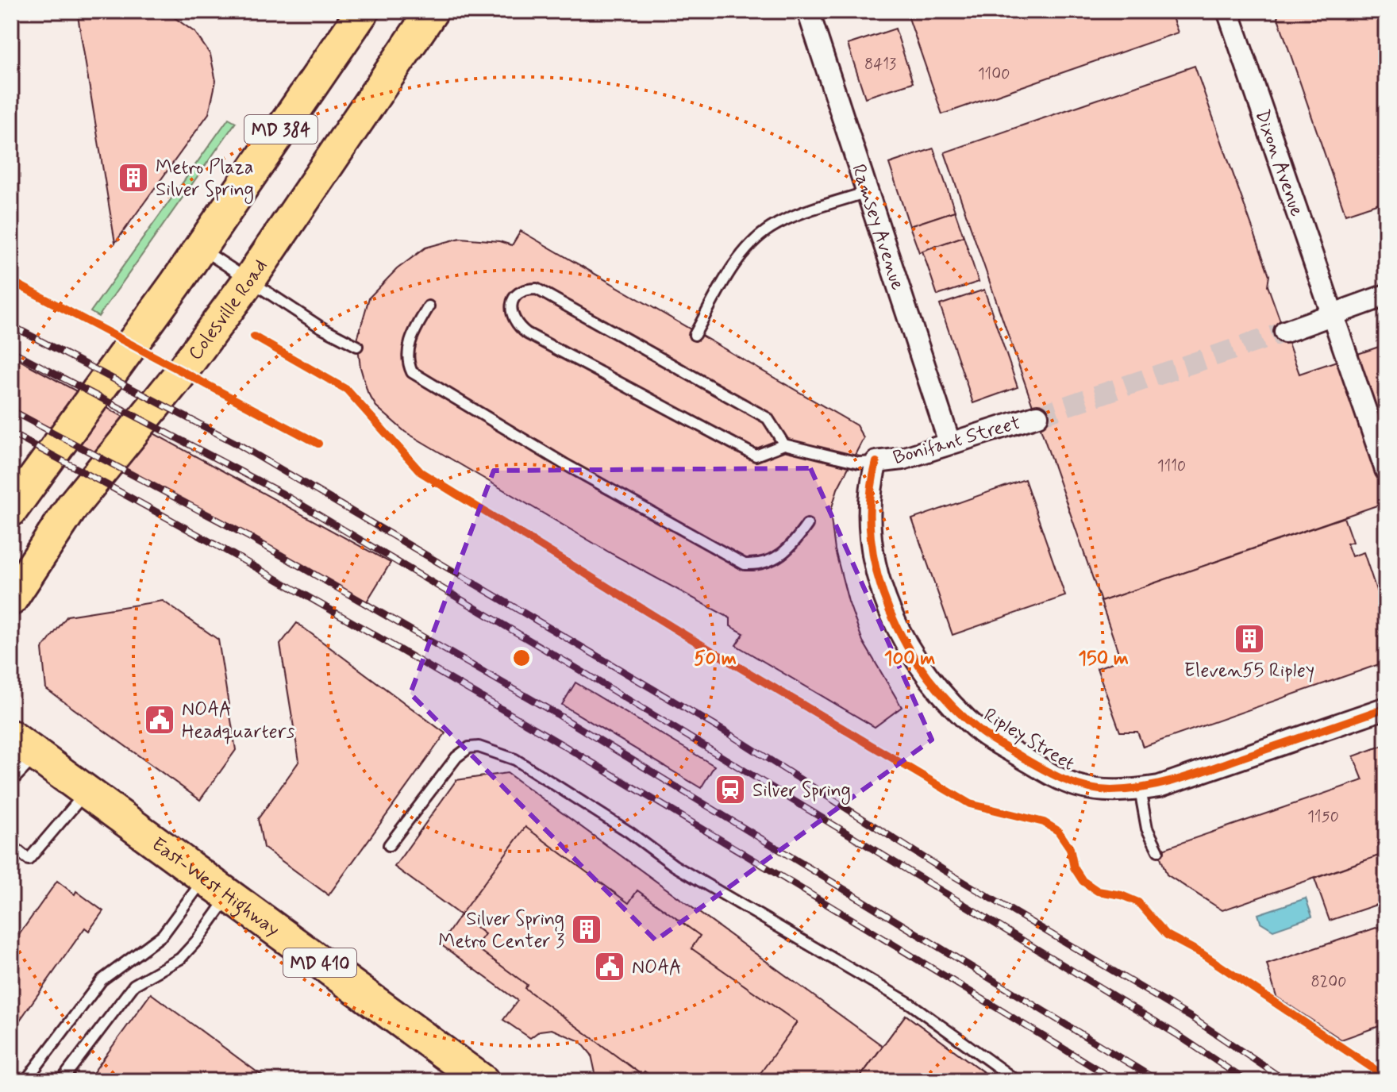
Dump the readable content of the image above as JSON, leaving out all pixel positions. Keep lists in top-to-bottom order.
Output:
{
  "streets": {
    "main road": [
      "MD 384",
      "Colesville Road",
      "East-West Highway",
      "MD 410"
    ],
    "street": [
      "Dixon Avenue",
      "Ramsey Avenue",
      "Bonifant Street",
      "Ripley Street"
    ]
  },
  "crossings": [
    ["Ramsey Avenue", "Bonifant Street"],
    ["Bonifant Street", "Ripley Street"]
  ],
  "places": {
    "building": ["Metro Plaza Silver Spring", "Eleven55 Ripley", "Silver Spring Metro Center 3"],
    "public building": ["NOAA Headquarters", "NOAA"],
    "station": ["Silver Spring"]
  },
  "house_numbers": [
    "8413",
    "1100",
    "1110",
    "1150",
    "8200"
  ],
  "rings": ["50 m", "100 m", "150 m"]
}
